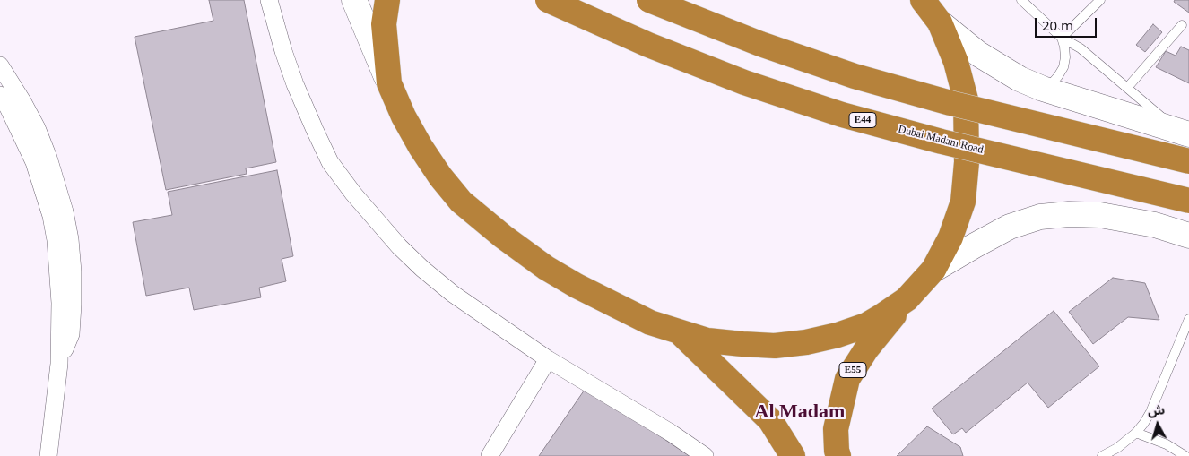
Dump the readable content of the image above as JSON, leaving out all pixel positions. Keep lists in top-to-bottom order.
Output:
{
  "streets": {
    "highway": ["E44", "Dubai Madam Road", "E55"]
  },
  "districts": ["Al Madam"],
  "scale_bar": "20 m",
  "north": "top"
}
